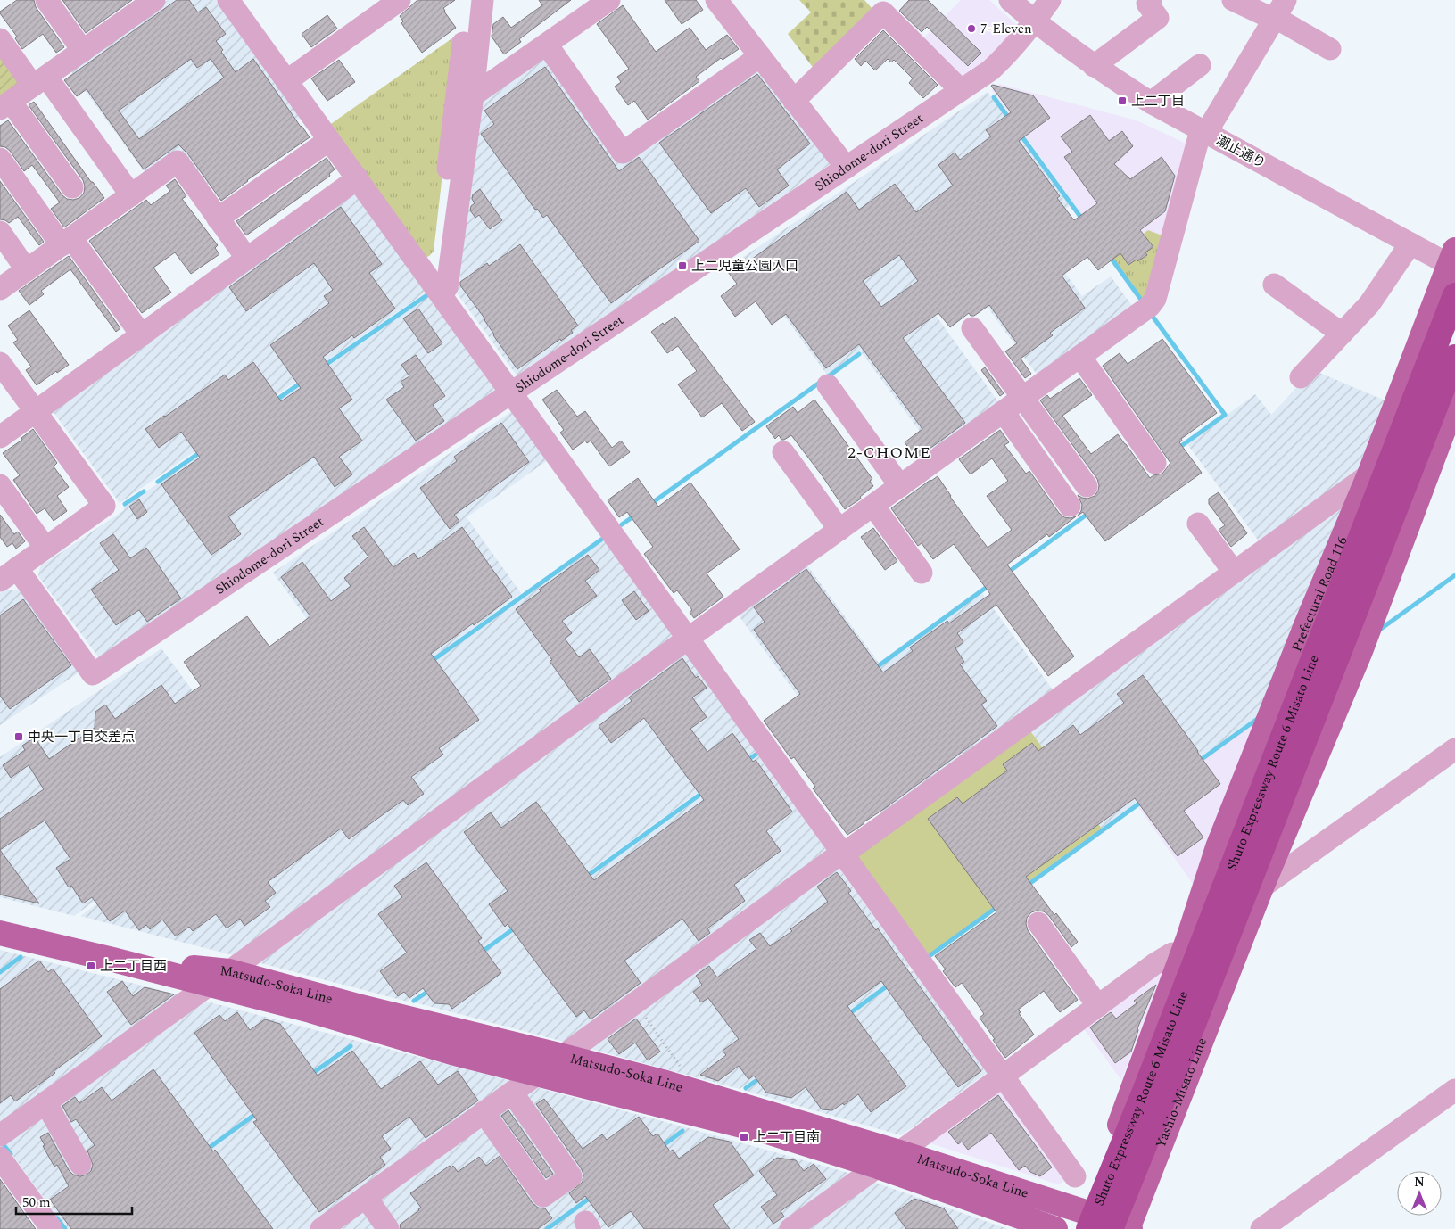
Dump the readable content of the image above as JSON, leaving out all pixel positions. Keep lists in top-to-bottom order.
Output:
{
  "streets": {
    "highway": ["Shuto Expressway Route 6 Misato Line"],
    "main road": ["Prefectural Road 116", "Matsudo-Soka Line", "Yashio-Misato Line"],
    "street": ["潮止通り", "Shiodome-dori Street"]
  },
  "crossings": [
    ["潮止通り", "Shiodome-dori Street"],
    ["潮止通り", "Prefectural Road 116"],
    ["Shuto Expressway Route 6 Misato Line", "Matsudo-Soka Line"],
    ["Shuto Expressway Route 6 Misato Line", "Yashio-Misato Line"],
    ["Matsudo-Soka Line", "Yashio-Misato Line"]
  ],
  "districts": ["2-CHOME"],
  "places": {
    "other": ["7-Eleven"],
    "transit": [
      "上二丁目",
      "上二児童公園入口",
      "中央一丁目交差点",
      "上二丁目西",
      "上二丁目南"
    ]
  },
  "scale_bar": "50 m",
  "north": "top"
}
